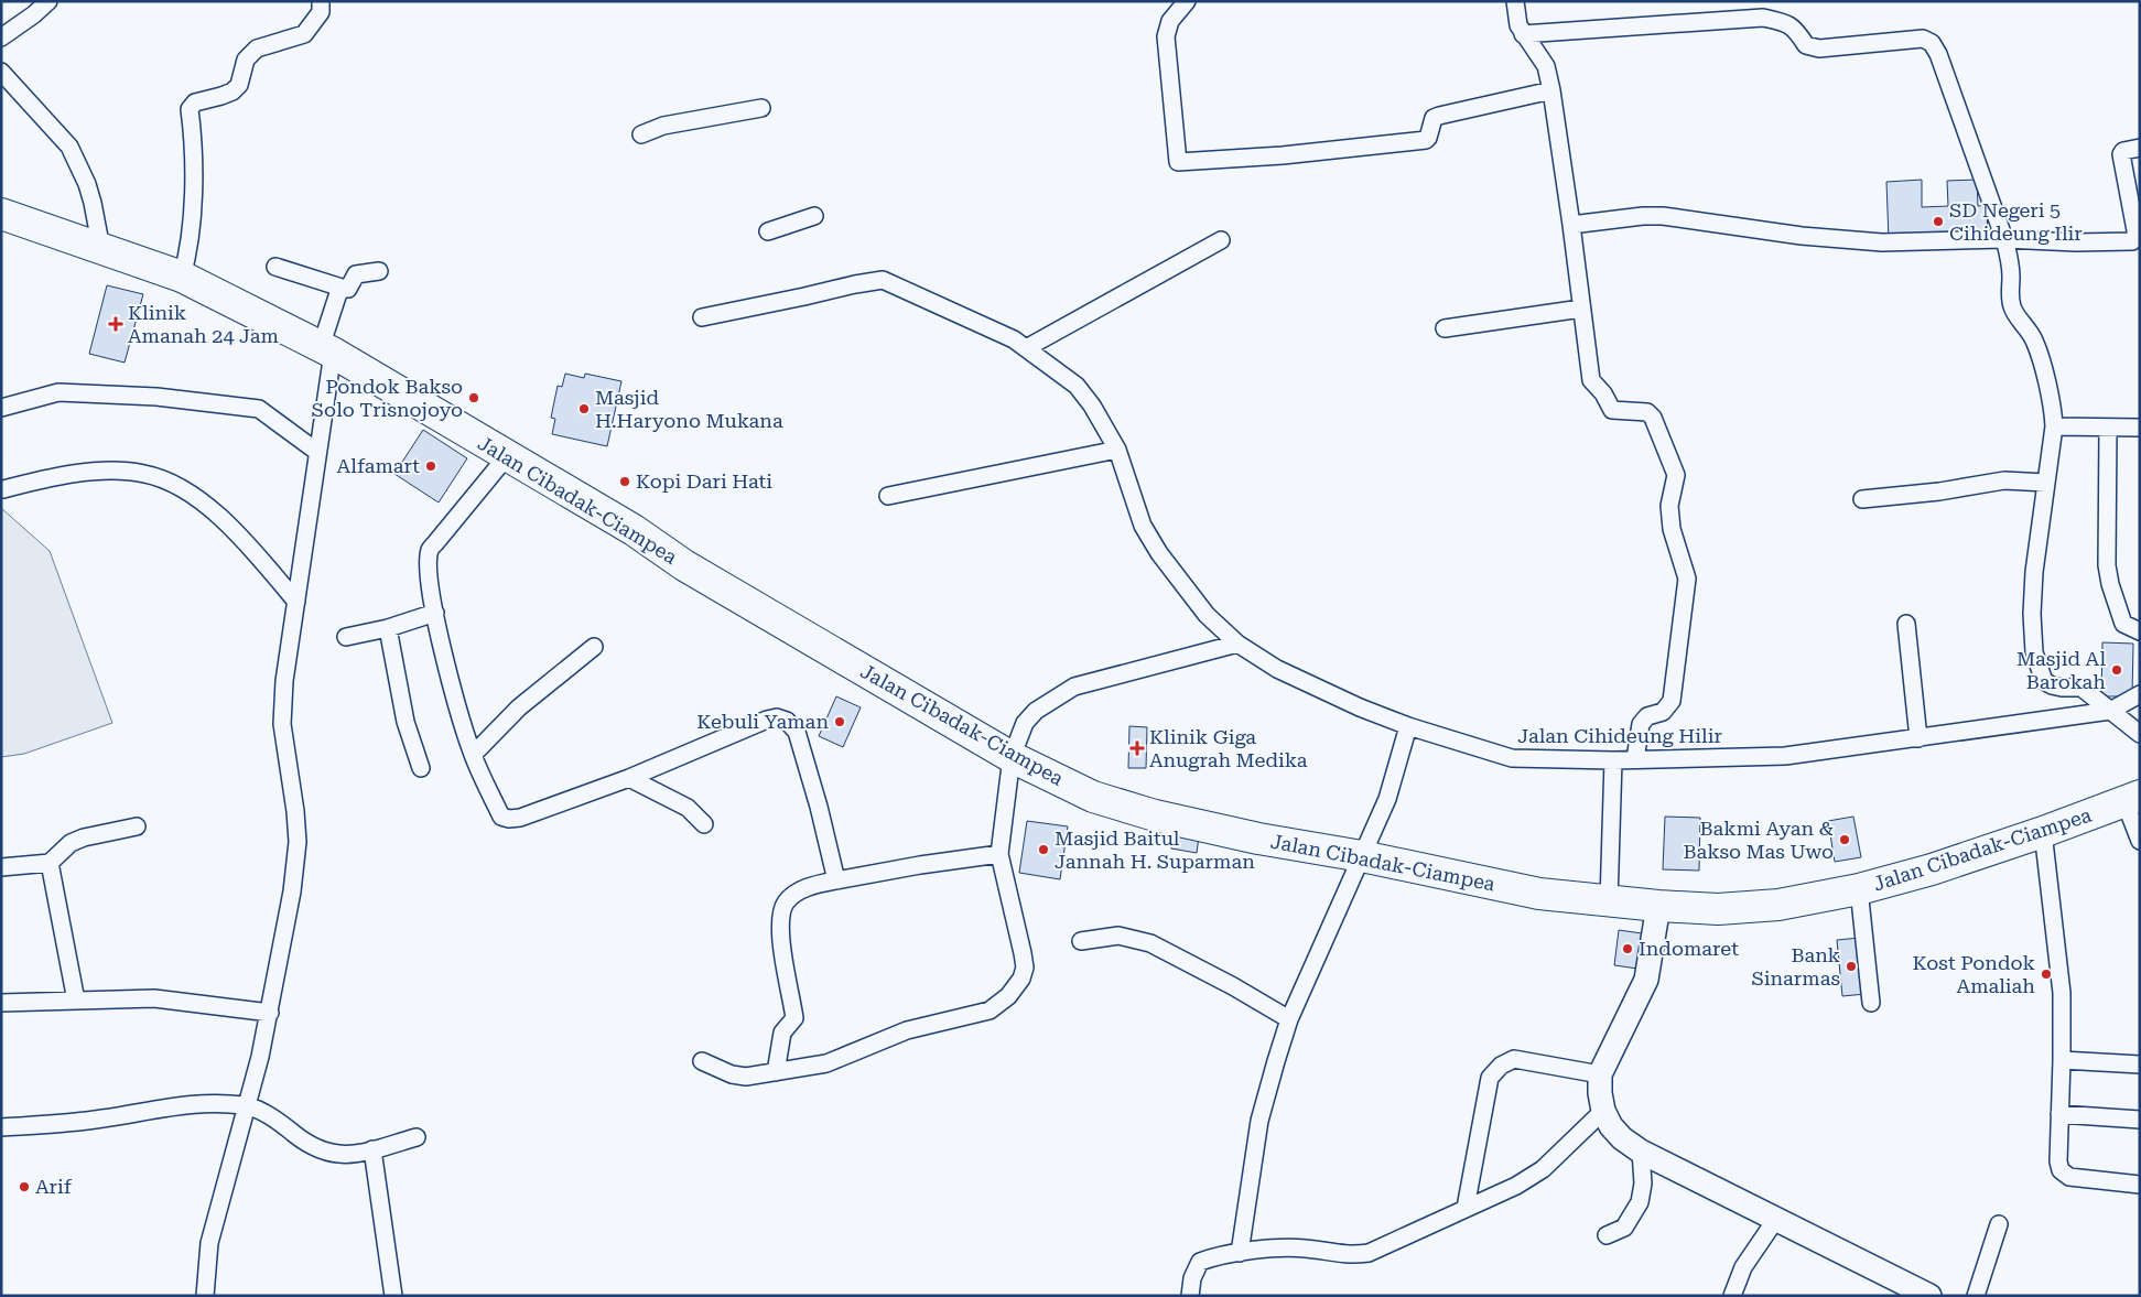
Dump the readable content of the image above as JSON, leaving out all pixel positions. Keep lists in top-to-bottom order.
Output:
{
  "streets": {
    "highway": ["Jalan Cibadak-Ciampea"],
    "street": ["Jalan Cihideung Hilir"]
  },
  "places": {
    "other": [
      "SD Negeri 5 Cihideung Ilir",
      "Pondok Bakso Solo Trisnojoyo",
      "Masjid H.Haryono Mukana",
      "Alfamart",
      "Kopi Dari Hati",
      "Masjid Al Barokah",
      "Kebuli Yaman",
      "Bakmi Ayan & Bakso Mas Uwo",
      "Masjid Baitul Jannah H. Suparman",
      "Indomaret",
      "Bank Sinarmas",
      "Kost Pondok Amaliah",
      "Arif"
    ],
    "health": ["Klinik Amanah 24 Jam", "Klinik Giga Anugrah Medika"]
  }
}
